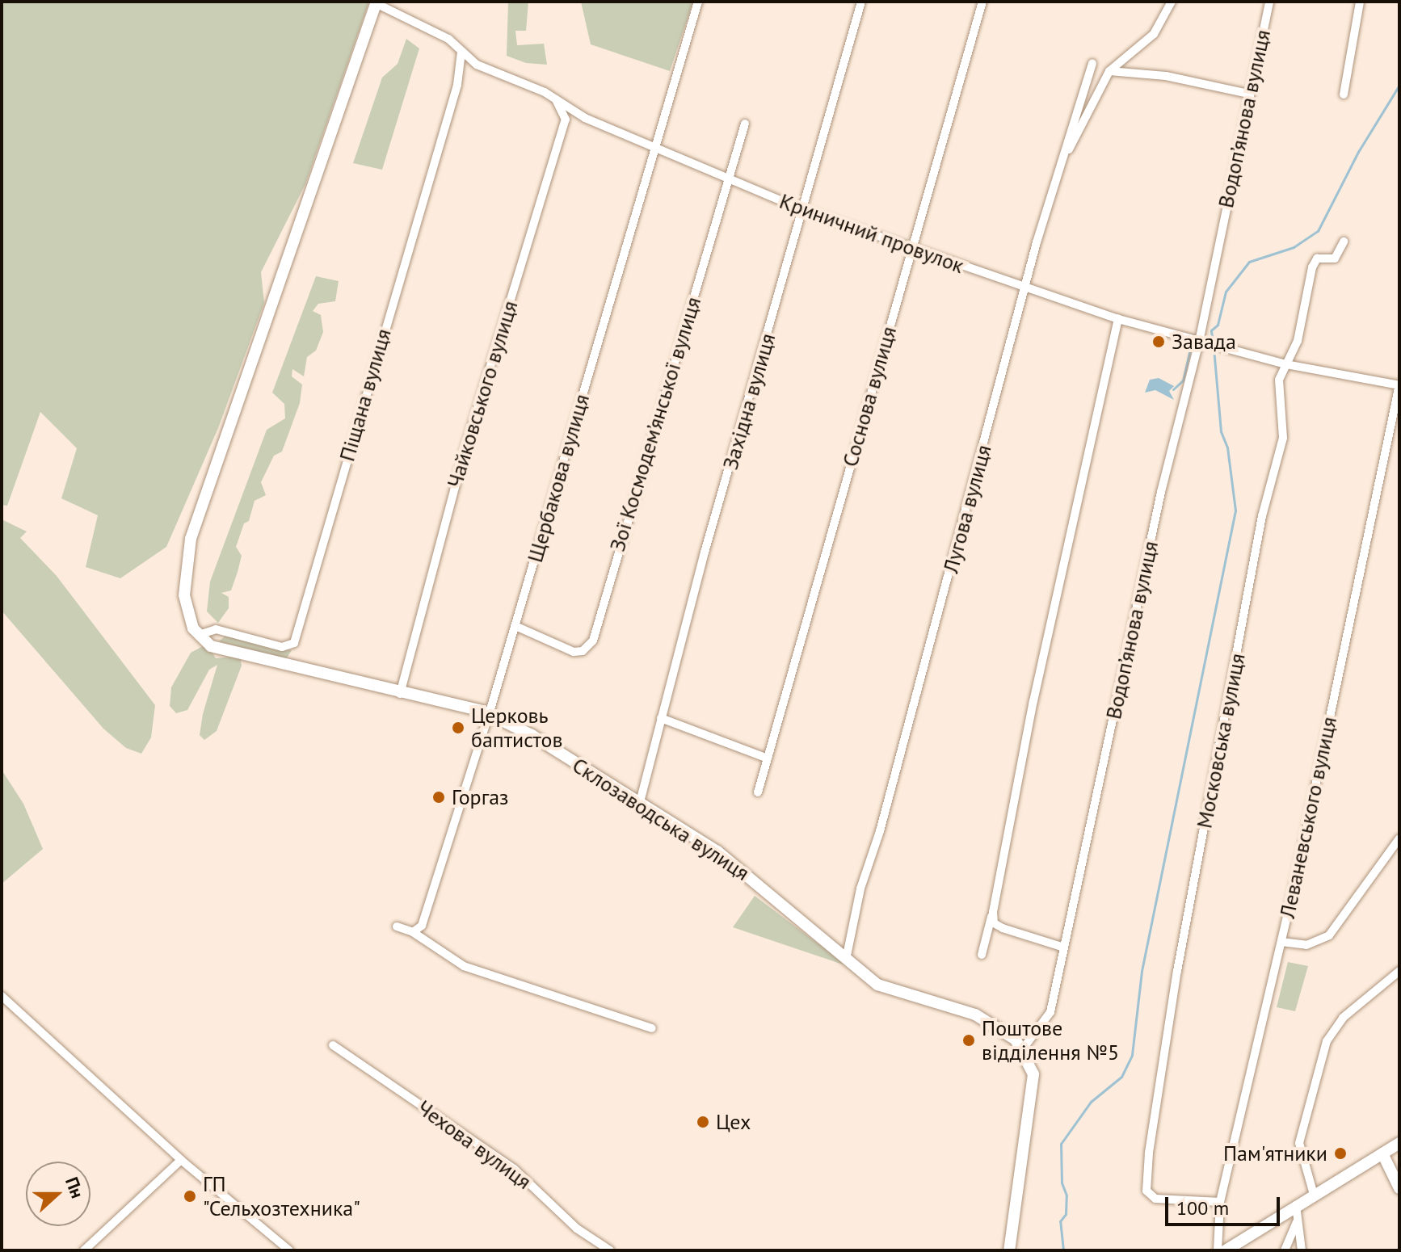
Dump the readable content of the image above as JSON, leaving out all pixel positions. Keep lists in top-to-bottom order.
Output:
{
  "streets": {
    "street": [
      "Водоп’янова вулиця",
      "Криничний провулок",
      "Чайковського вулиця",
      "Піщана вулиця",
      "Соснова вулиця",
      "Західна вулиця",
      "Зої Космодем’янської вулиця",
      "Щербакова вулиця",
      "Лугова вулиця",
      "Московська вулиця",
      "Леваневського вулиця",
      "Склозаводська вулиця",
      "Чехова вулиця"
    ]
  },
  "crossings": [
    ["Водоп’янова вулиця", "Криничний провулок"],
    ["Водоп’янова вулиця", "Склозаводська вулиця"],
    ["Криничний провулок", "Піщана вулиця"],
    ["Криничний провулок", "Соснова вулиця"],
    ["Криничний провулок", "Західна вулиця"],
    ["Криничний провулок", "Зої Космодем’янської вулиця"],
    ["Криничний провулок", "Щербакова вулиця"],
    ["Криничний провулок", "Лугова вулиця"],
    ["Криничний провулок", "Московська вулиця"],
    ["Криничний провулок", "Леваневського вулиця"],
    ["Чайковського вулиця", "Склозаводська вулиця"],
    ["Піщана вулиця", "Склозаводська вулиця"],
    ["Західна вулиця", "Склозаводська вулиця"],
    ["Зої Космодем’янської вулиця", "Щербакова вулиця"],
    ["Щербакова вулиця", "Склозаводська вулиця"],
    ["Лугова вулиця", "Склозаводська вулиця"],
    ["Московська вулиця", "Леваневського вулиця"]
  ],
  "places": [
    "Завада",
    "Церковь баптистов",
    "Горгаз",
    "Поштове відділення №5",
    "Цех",
    "Пам'ятники",
    "ГП \"Сельхозтехника\""
  ],
  "scale_bar": "100 m",
  "north": "right"
}
